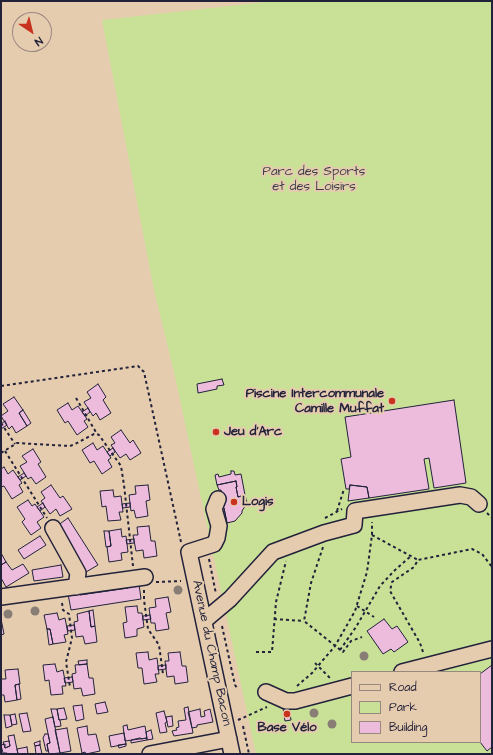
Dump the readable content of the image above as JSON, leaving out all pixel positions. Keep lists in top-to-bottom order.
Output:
{
  "streets": {
    "street": ["Avenue du Champ Bacon"]
  },
  "parks": ["Parc des Sports et des Loisirs"],
  "places": [
    "Piscine Intercommunale Camille Muffat",
    "Jeu d'Arc",
    "Logis",
    "Base Vélo"
  ],
  "legend": ["Road", "Park", "Building"],
  "north": "bottom right"
}
